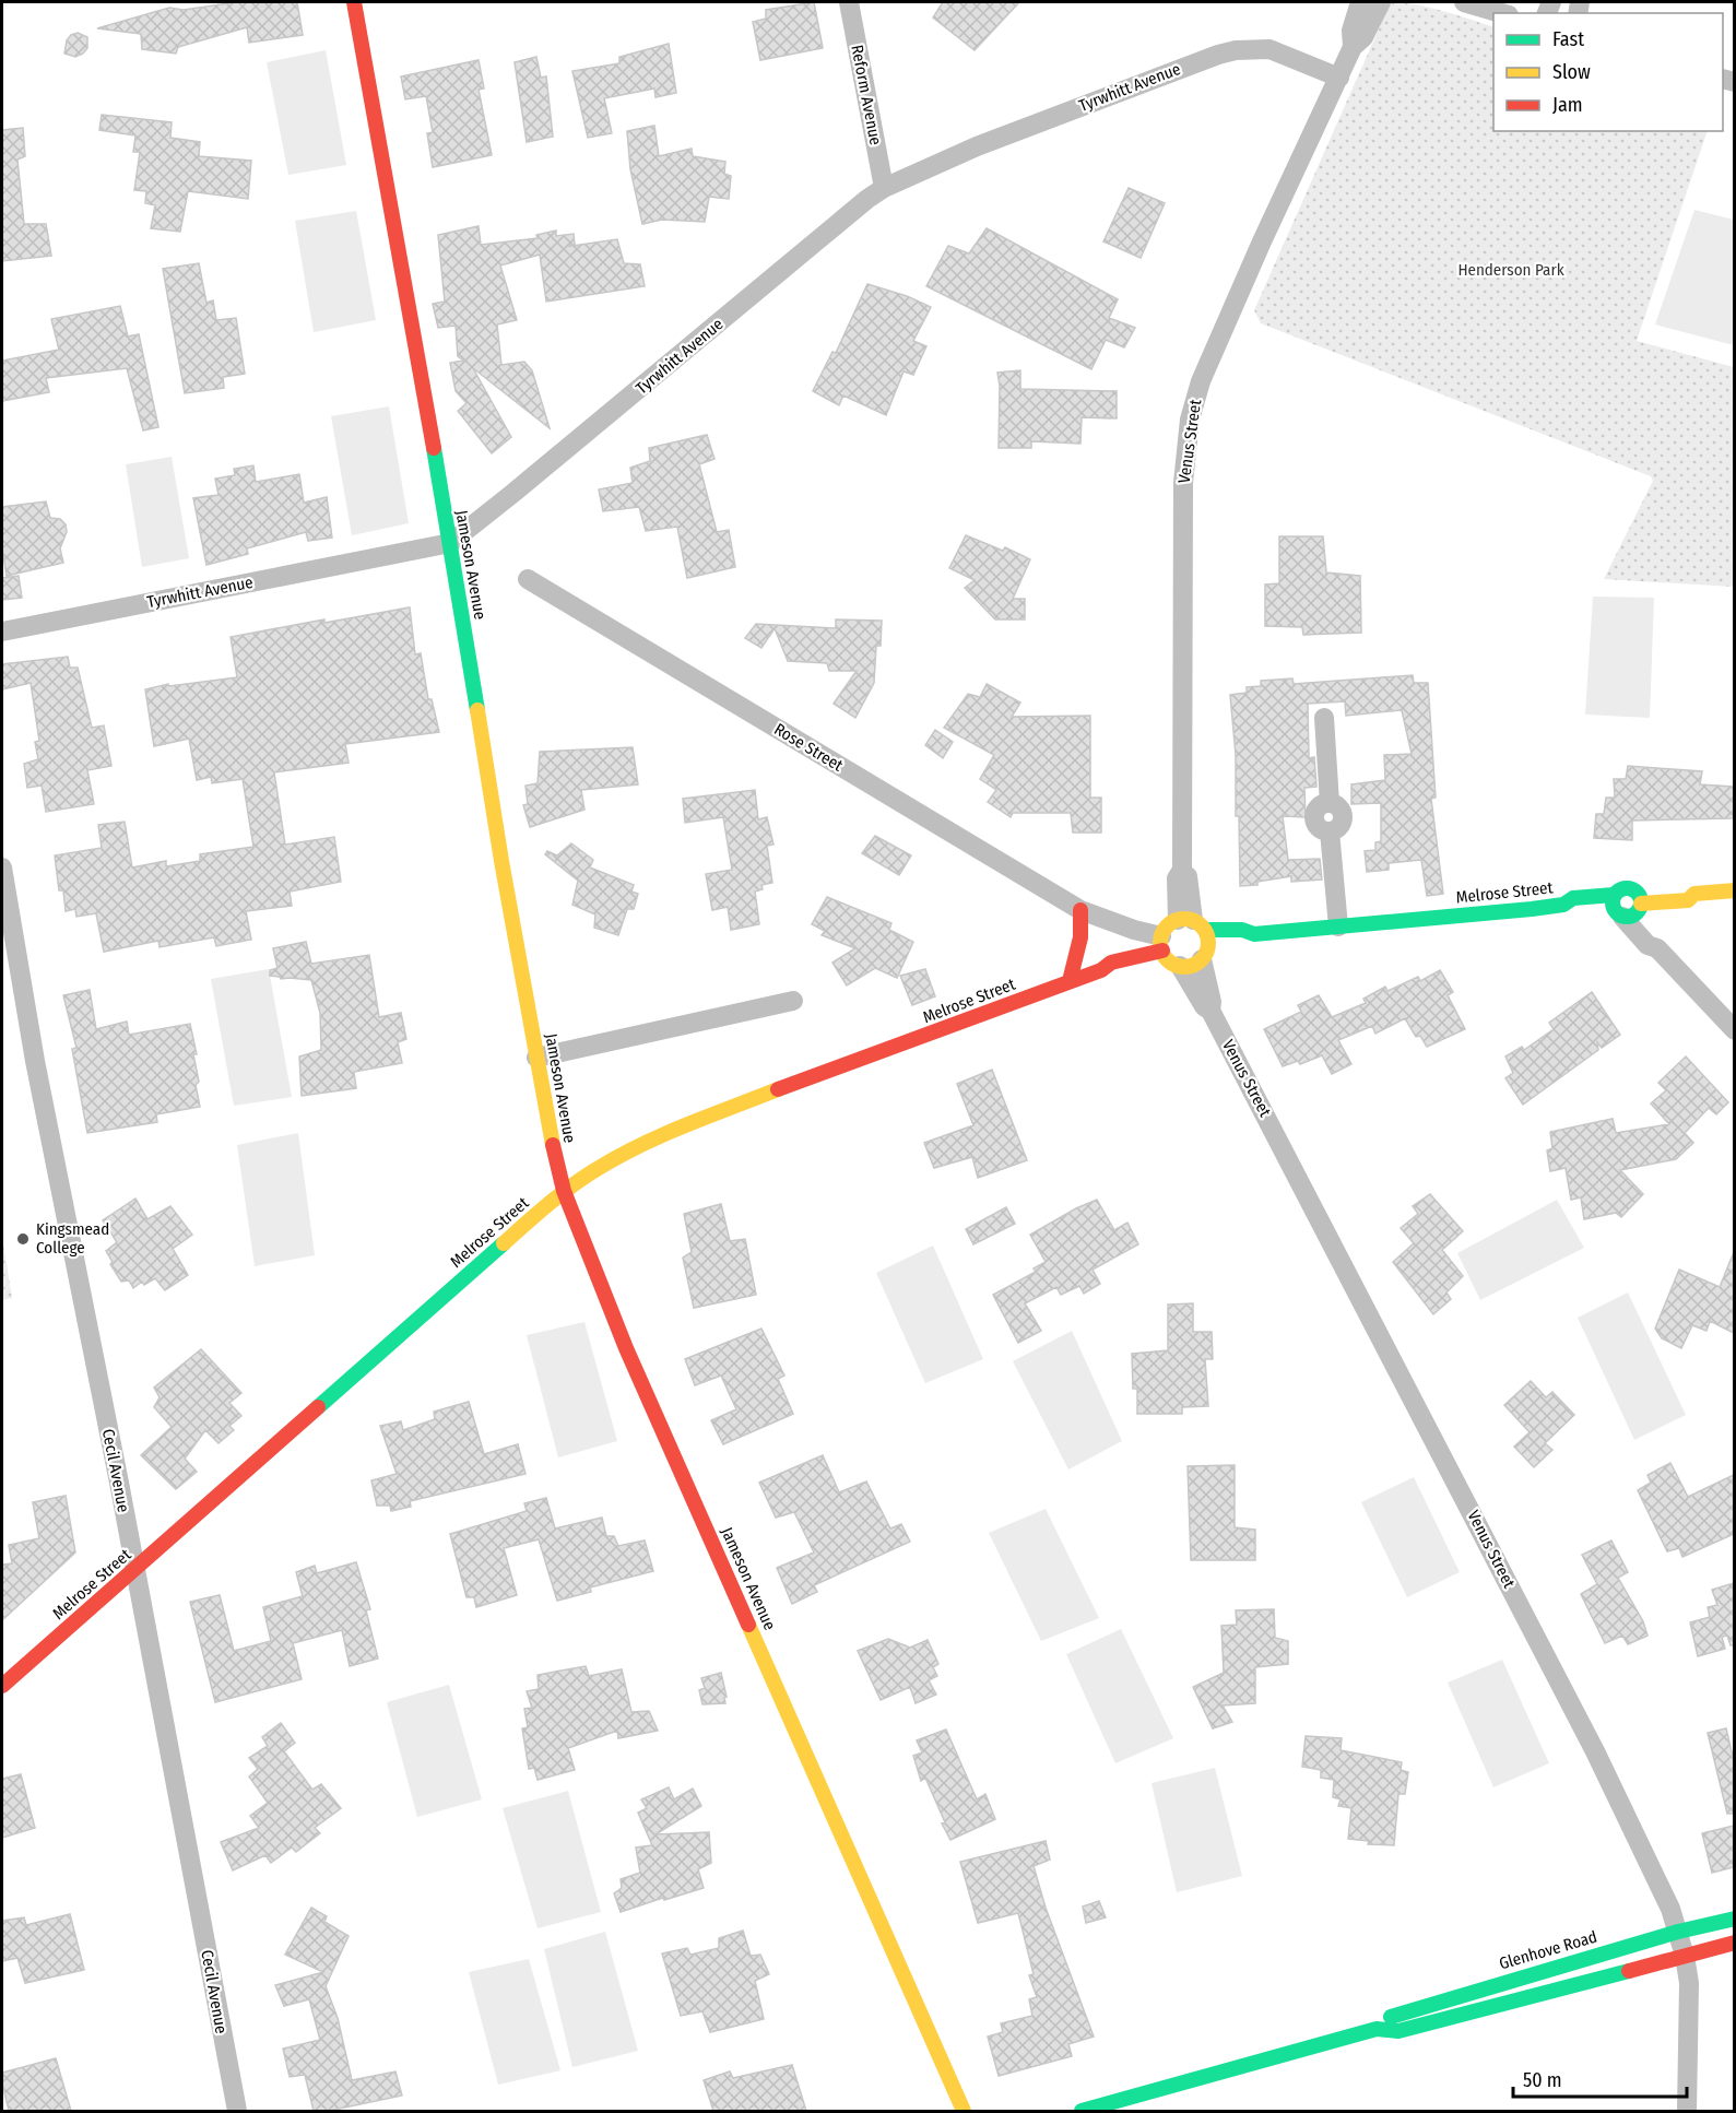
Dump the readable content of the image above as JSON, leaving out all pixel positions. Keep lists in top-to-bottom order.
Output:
{
  "streets": {
    "street": [
      "Tyrwhitt Avenue",
      "Reform Avenue",
      "Venus Street",
      "Jameson Avenue",
      "Rose Street",
      "Melrose Street",
      "Cecil Avenue",
      "Glenhove Road"
    ]
  },
  "crossings": [
    ["Tyrwhitt Avenue", "Reform Avenue"],
    ["Tyrwhitt Avenue", "Venus Street"],
    ["Tyrwhitt Avenue", "Jameson Avenue"],
    ["Venus Street", "Rose Street"],
    ["Venus Street", "Melrose Street"],
    ["Venus Street", "Glenhove Road"],
    ["Jameson Avenue", "Melrose Street"],
    ["Rose Street", "Melrose Street"],
    ["Melrose Street", "Cecil Avenue"]
  ],
  "parks": ["Henderson Park"],
  "places": ["Kingsmead College"],
  "legend": ["Fast", "Slow", "Jam"],
  "scale_bar": "50 m"
}
